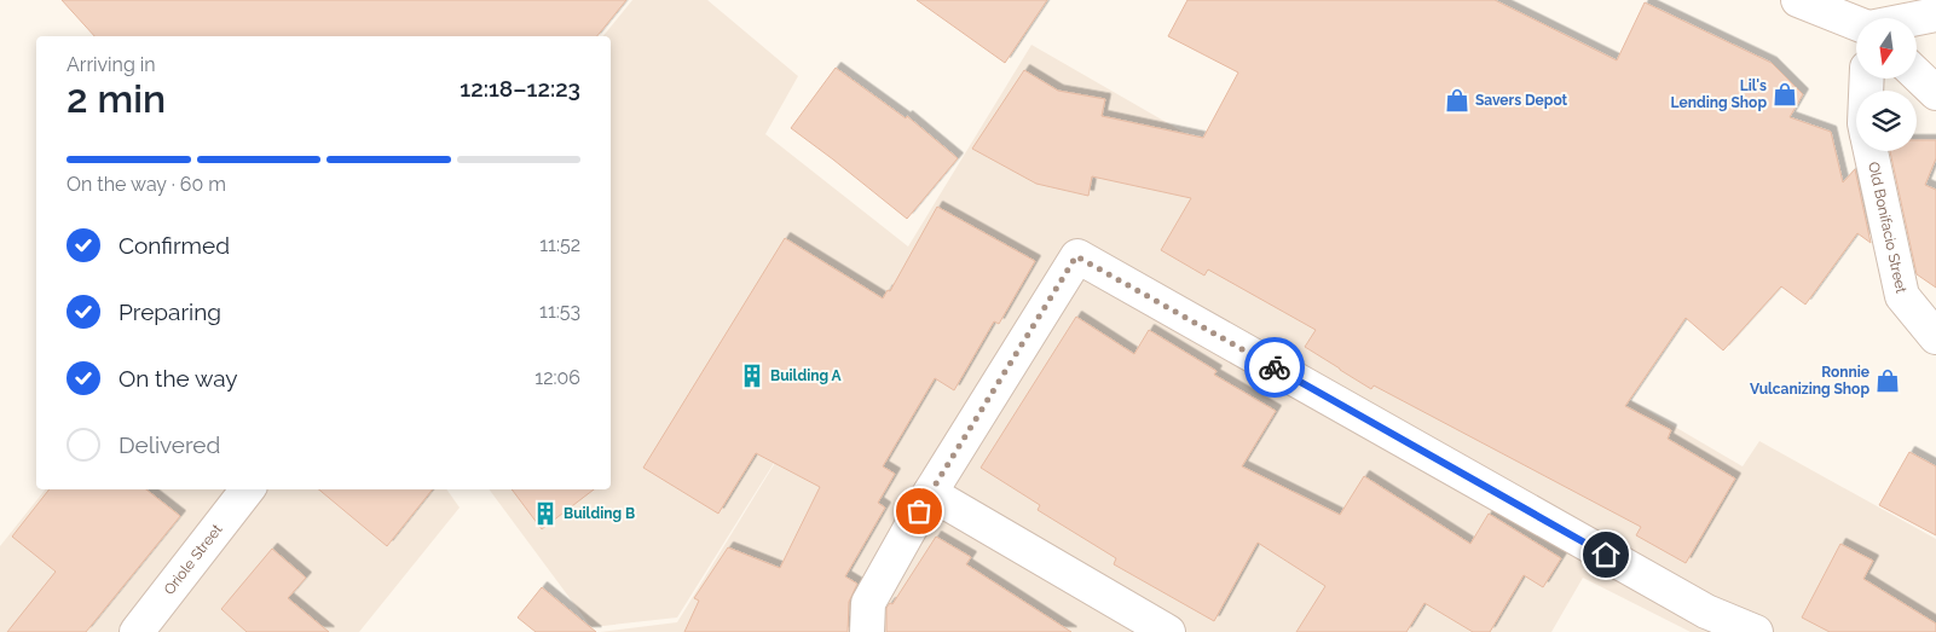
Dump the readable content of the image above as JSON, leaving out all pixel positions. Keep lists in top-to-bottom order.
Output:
{
  "streets": {
    "street": ["Old Bonifacio Street", "Oriole Street"]
  },
  "places": {
    "shop": ["Lil's Lending Shop", "Savers Depot", "Ronnie Vulcanizing Shop"],
    "building": ["Building A", "Building B"]
  },
  "north": "bottom",
  "page": {
    "heading": ["2 min", "Arriving in", "12:18–12:23"],
    "bar": "On the way · 60 m",
    "list": [
      ["Confirmed", "11:52"],
      ["Preparing", "11:53"],
      ["On the way", "12:06"],
      "Delivered"
    ]
  }
}
